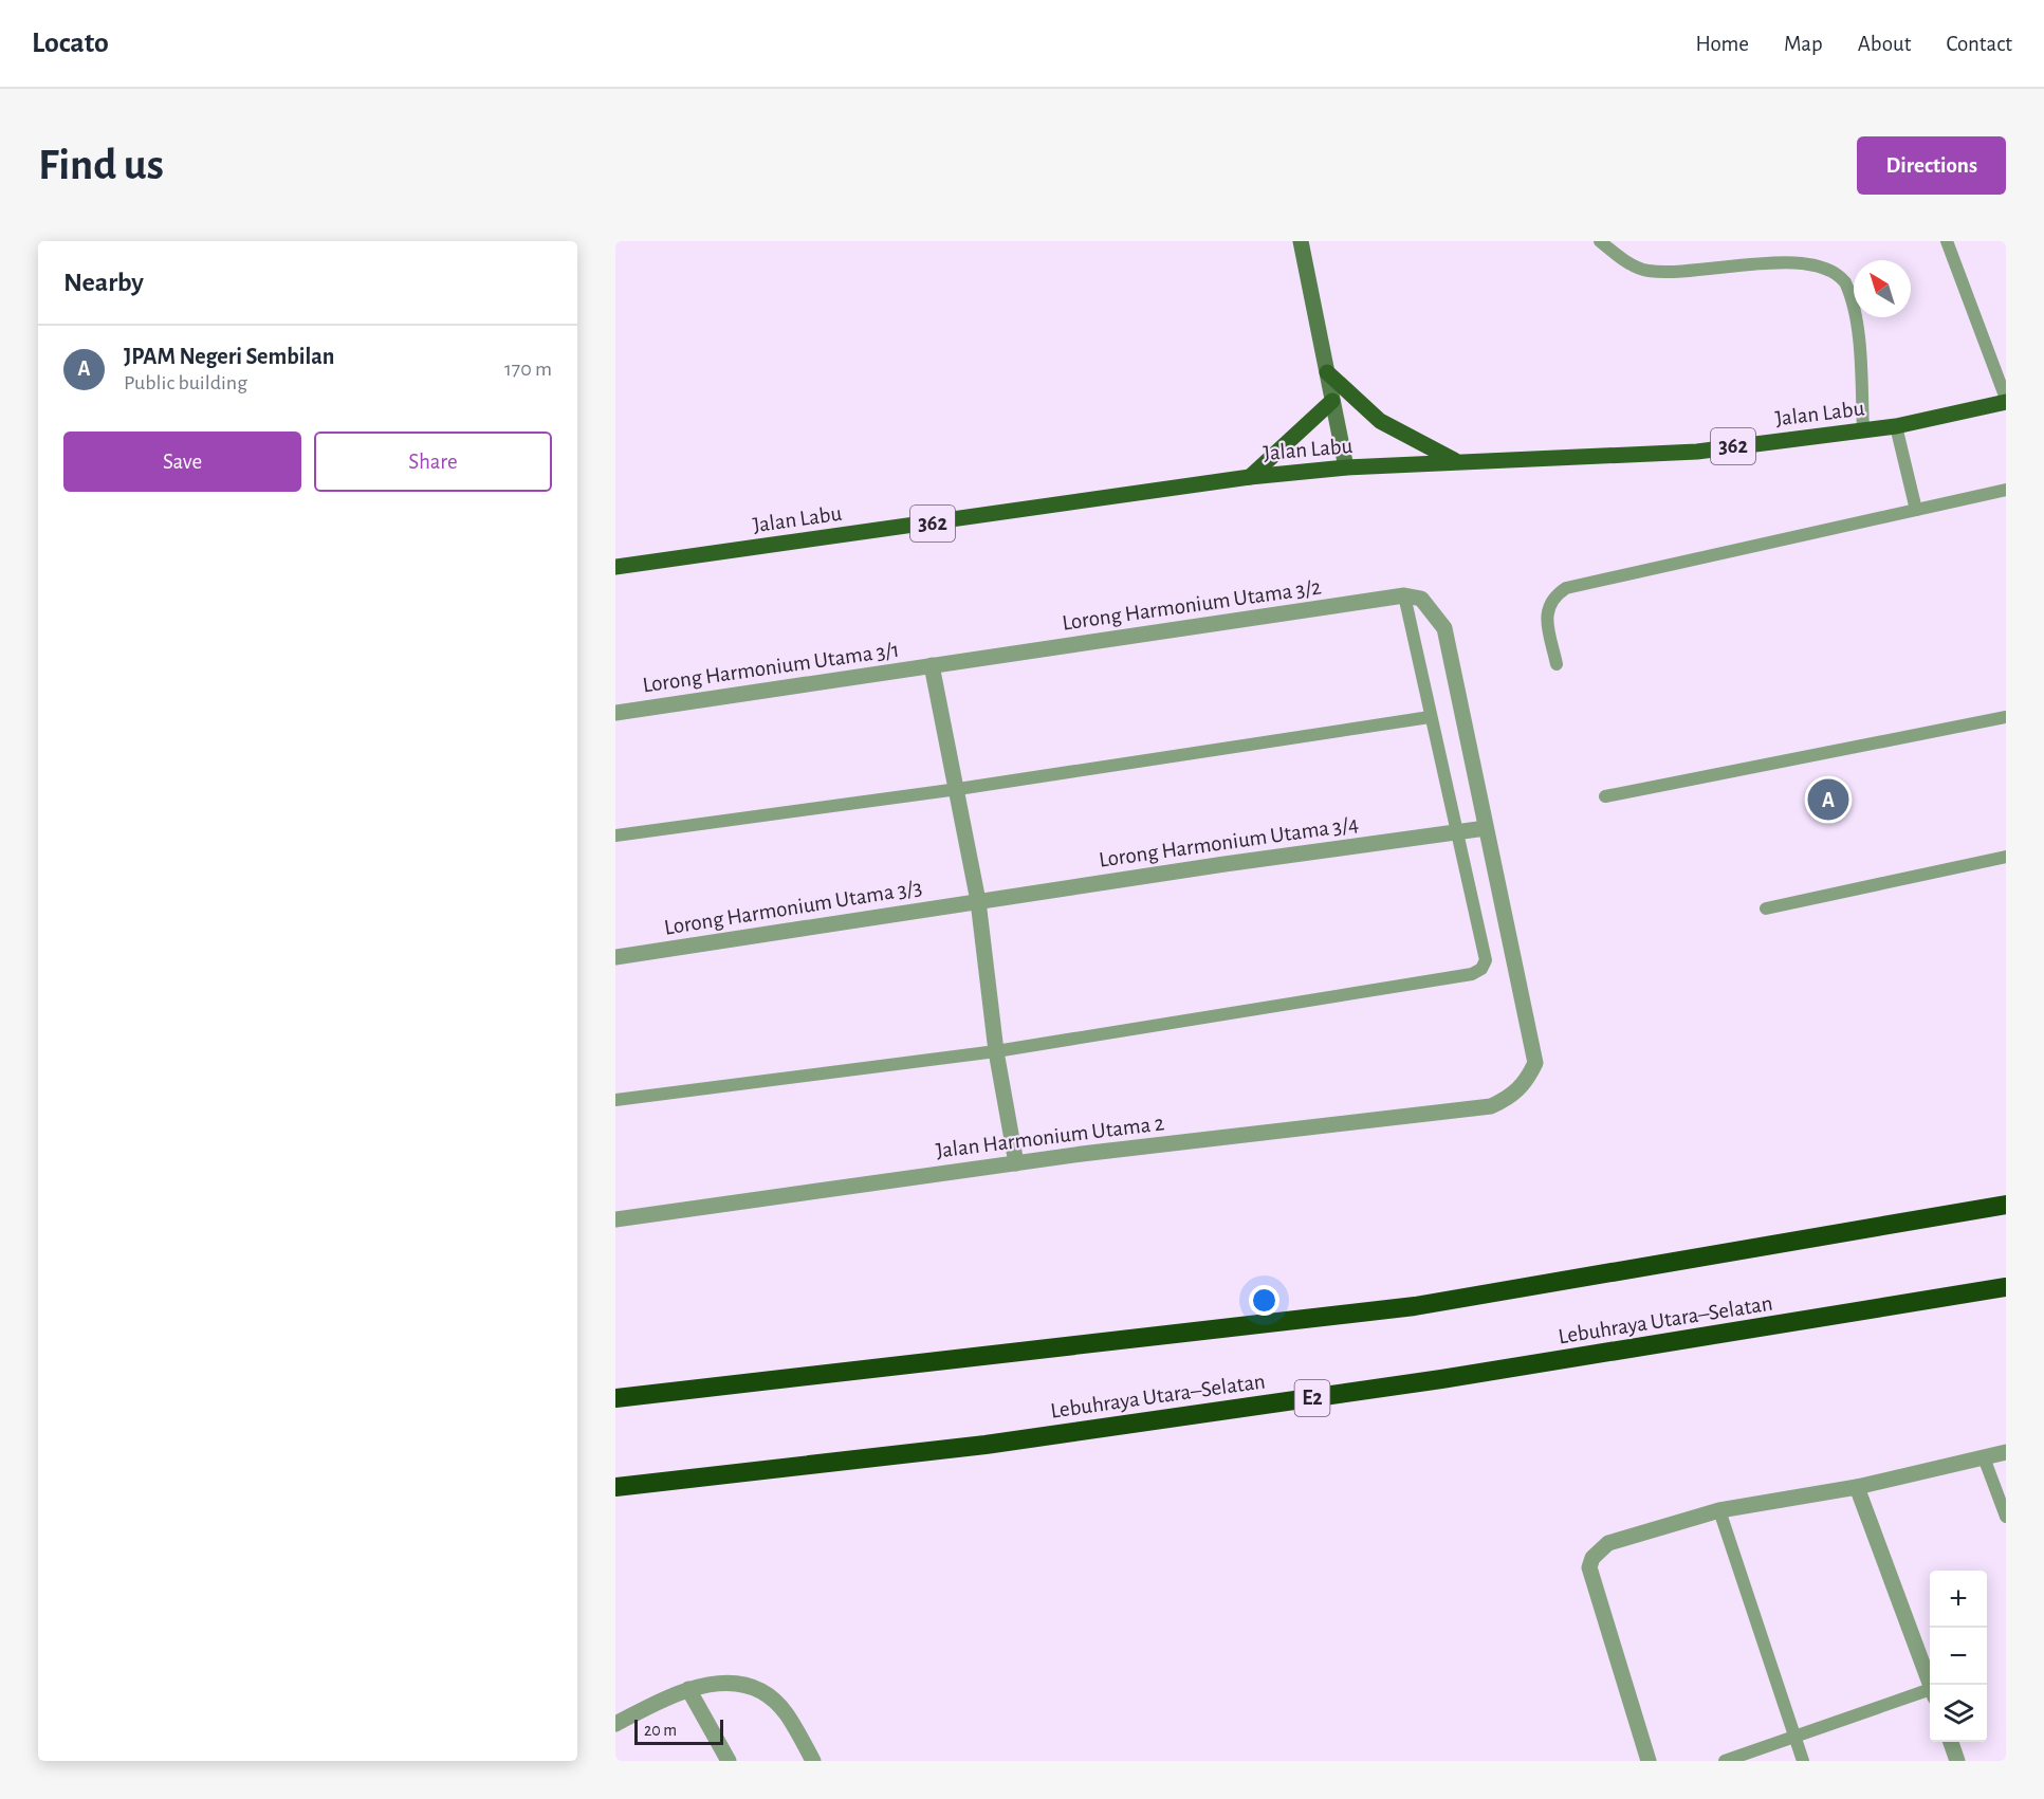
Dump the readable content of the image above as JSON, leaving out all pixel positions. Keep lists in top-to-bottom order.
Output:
{
  "streets": {
    "highway": ["Lebuhraya Utara–Selatan", "E2"],
    "main road": ["Jalan Labu", "362"],
    "street": [
      "Lorong Harmonium Utama 3/2",
      "Lorong Harmonium Utama 3/1",
      "Lorong Harmonium Utama 3/4",
      "Lorong Harmonium Utama 3/3",
      "Jalan Harmonium Utama 2"
    ]
  },
  "crossings": [
    ["Lorong Harmonium Utama 3/2", "Lorong Harmonium Utama 3/1"],
    ["Lorong Harmonium Utama 3/4", "Lorong Harmonium Utama 3/3"],
    ["Lorong Harmonium Utama 3/4", "Jalan Harmonium Utama 2"]
  ],
  "scale_bar": "20 m",
  "north": "top left",
  "page": {
    "header": "Locato",
    "nav": [
      "Home",
      "Map",
      "About",
      "Contact"
    ],
    "buttons": [
      "Directions",
      ["Save", "Share"]
    ],
    "title": "Find us",
    "heading": "Nearby",
    "list": [
      {
        "mark": "A",
        "name": "JPAM Negeri Sembilan",
        "note": "Public building",
        "value": "170 m"
      }
    ],
    "pins": "A",
    "map_buttons": ["+", "−"],
    "scale": "20 m"
  }
}
